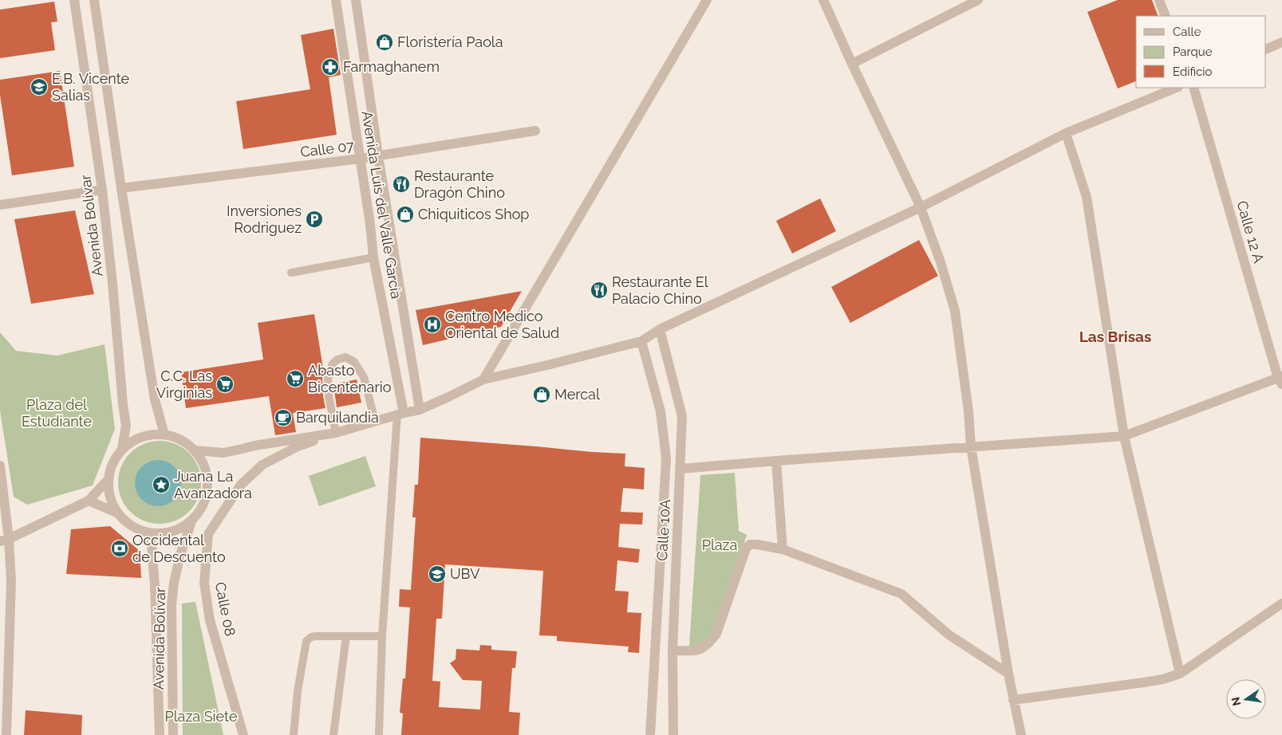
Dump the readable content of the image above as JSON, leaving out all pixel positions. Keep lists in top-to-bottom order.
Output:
{
  "streets": {
    "street": [
      "Calle 07",
      "Avenida Luis del Valle García",
      "Avenida Bolívar",
      "Calle 12 A",
      "Calle 10A",
      "Calle 08"
    ]
  },
  "crossings": [
    ["Calle 07", "Avenida Luis del Valle García"]
  ],
  "districts": ["Las Brisas"],
  "parks": ["Plaza del Estudiante", "Plaza", "Plaza Siete"],
  "places": {
    "shop": ["Floristería Paola", "Chiquiticos Shop", "Mercal"],
    "pharmacy": ["Farmaghanem"],
    "school or university": ["E.B. Vicente Salias", "UBV"],
    "restaurant": ["Restaurante Dragón Chino", "Restaurante El Palacio Chino"],
    "parking": ["Inversiones Rodriguez"],
    "hospital": ["Centro Medico Oriental de Salud"],
    "supermarket": ["Abasto Bicentenario", "C.C. Las Virginias"],
    "cafe": ["Barquilandia"],
    "place": ["Juana La Avanzadora"],
    "bank": ["Occidental de Descuento"]
  },
  "legend": ["Calle", "Parque", "Edificio"],
  "north": "left"
}
